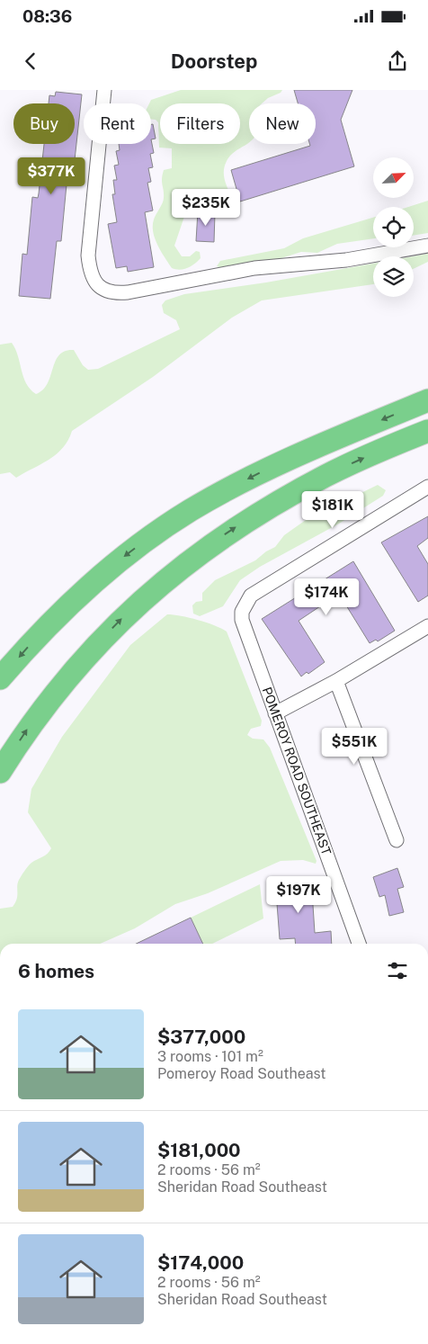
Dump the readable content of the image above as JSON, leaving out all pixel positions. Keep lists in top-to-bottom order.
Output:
{
  "streets": {
    "street": ["POMEROY ROAD SOUTHEAST"]
  },
  "north": "top right",
  "page": {
    "status": "08:36",
    "header": "Doorstep",
    "chip": [
      "Buy",
      "Rent",
      "Filters",
      "New"
    ],
    "price": [
      "$377K",
      "$235K",
      "$181K",
      "$174K",
      "$551K",
      "$197K"
    ],
    "heading": "6 homes",
    "list": [
      {
        "name": "$377,000",
        "note": "3 rooms · 101 m² · Pomeroy Road Southeast"
      },
      {
        "name": "$181,000",
        "note": "2 rooms · 56 m² · Sheridan Road Southeast"
      },
      {
        "name": "$174,000",
        "note": "2 rooms · 56 m² · Sheridan Road Southeast"
      }
    ]
  }
}
